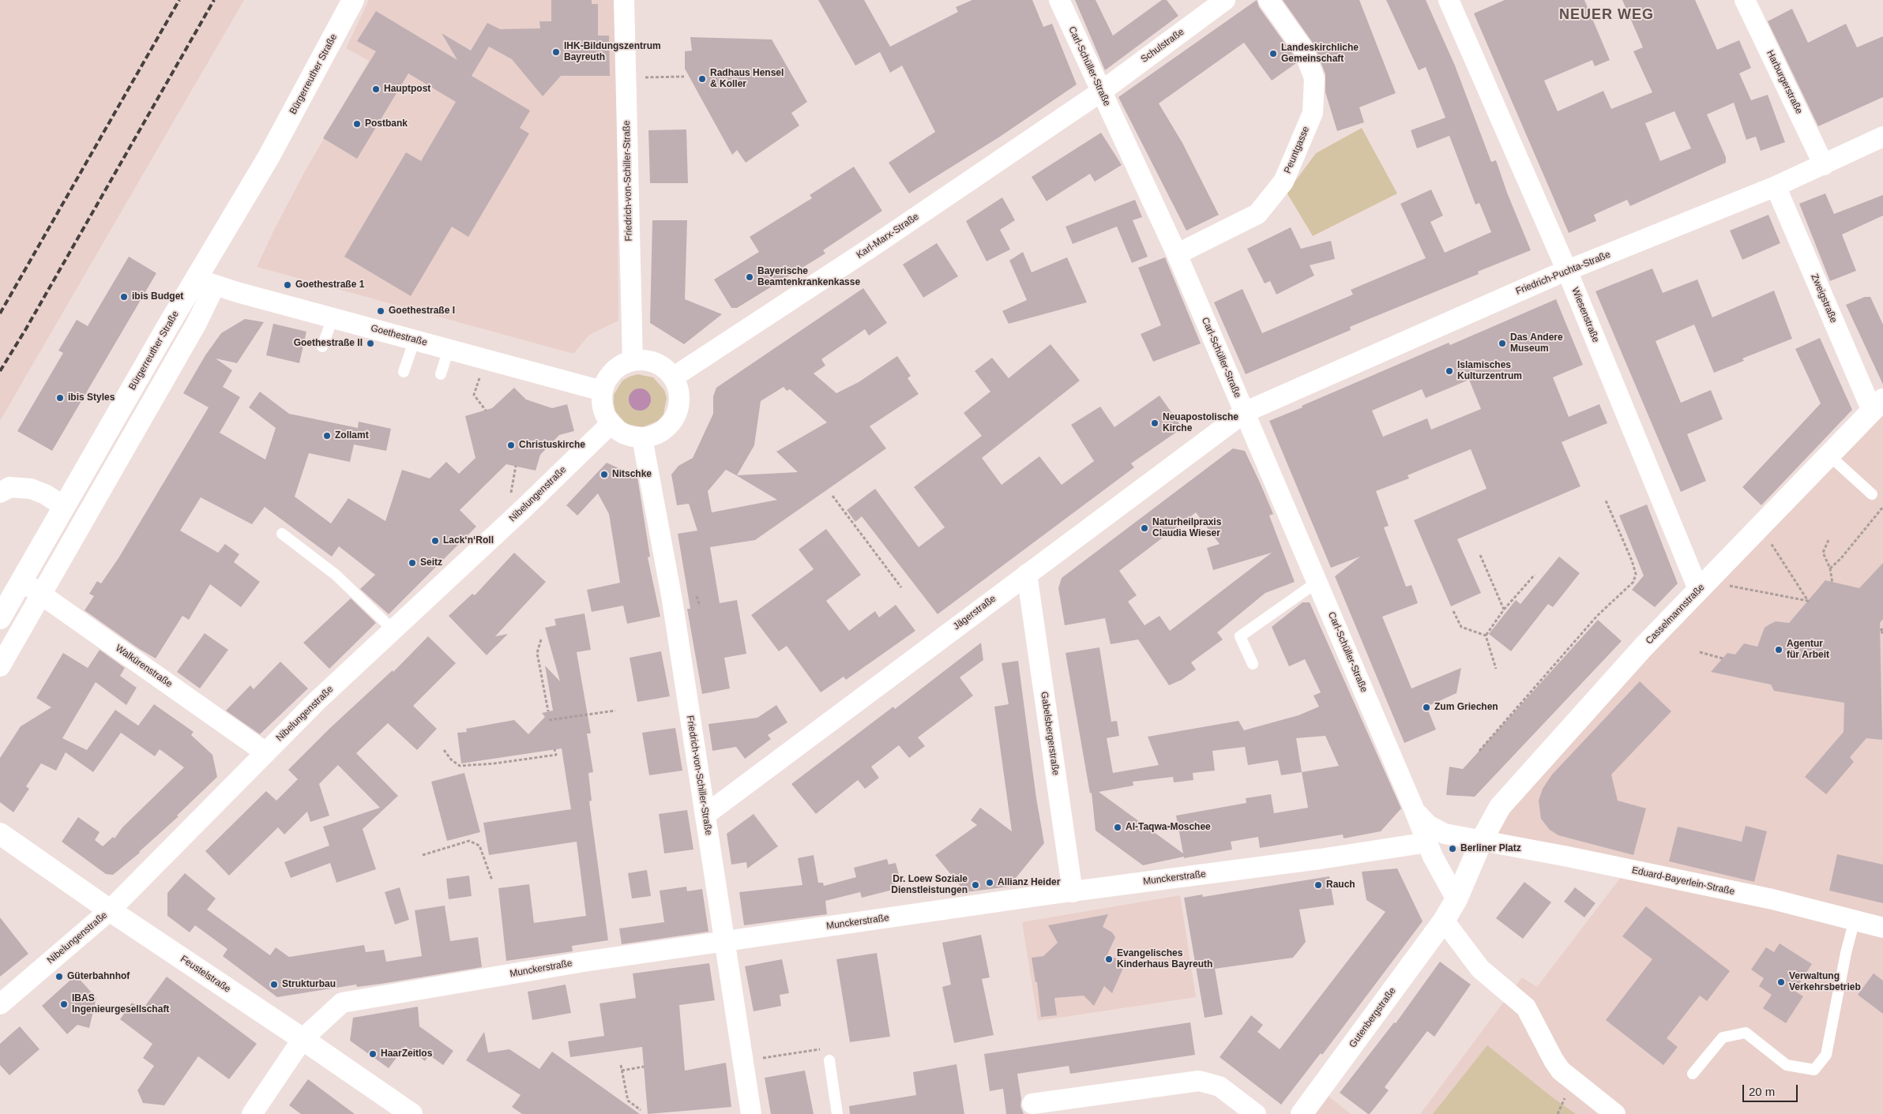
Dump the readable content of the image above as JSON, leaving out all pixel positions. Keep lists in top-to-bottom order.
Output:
{
  "streets": {
    "street": [
      "Schulstraße",
      "Carl-Schüller-Straße",
      "Bürgerreuther Straße",
      "Harburgerstraße",
      "Peuntgasse",
      "Friedrich-von-Schiller-Straße",
      "Karl-Marx-Straße",
      "Friedrich-Puchta-Straße",
      "Zweigstraße",
      "Wiesenstraße",
      "Goethestraße",
      "Nibelungenstraße",
      "Jägerstraße",
      "Casselmannstraße",
      "Walkürenstraße",
      "Gabelsbergerstraße",
      "Munckerstraße",
      "Eduard-Bayerlein-Straße",
      "Feustelstraße",
      "Gutenbergstraße"
    ]
  },
  "crossings": [
    ["Schulstraße", "Carl-Schüller-Straße"],
    ["Schulstraße", "Karl-Marx-Straße"],
    ["Carl-Schüller-Straße", "Peuntgasse"],
    ["Carl-Schüller-Straße", "Karl-Marx-Straße"],
    ["Carl-Schüller-Straße", "Friedrich-Puchta-Straße"],
    ["Carl-Schüller-Straße", "Jägerstraße"],
    ["Bürgerreuther Straße", "Goethestraße"],
    ["Bürgerreuther Straße", "Walkürenstraße"],
    ["Harburgerstraße", "Friedrich-Puchta-Straße"],
    ["Friedrich-von-Schiller-Straße", "Karl-Marx-Straße"],
    ["Friedrich-von-Schiller-Straße", "Goethestraße"],
    ["Friedrich-von-Schiller-Straße", "Nibelungenstraße"],
    ["Friedrich-von-Schiller-Straße", "Jägerstraße"],
    ["Friedrich-von-Schiller-Straße", "Munckerstraße"],
    ["Karl-Marx-Straße", "Goethestraße"],
    ["Karl-Marx-Straße", "Nibelungenstraße"],
    ["Friedrich-Puchta-Straße", "Zweigstraße"],
    ["Friedrich-Puchta-Straße", "Wiesenstraße"],
    ["Friedrich-Puchta-Straße", "Jägerstraße"],
    ["Zweigstraße", "Casselmannstraße"],
    ["Wiesenstraße", "Casselmannstraße"],
    ["Goethestraße", "Nibelungenstraße"],
    ["Nibelungenstraße", "Walkürenstraße"],
    ["Nibelungenstraße", "Feustelstraße"],
    ["Jägerstraße", "Gabelsbergerstraße"],
    ["Casselmannstraße", "Eduard-Bayerlein-Straße"],
    ["Gabelsbergerstraße", "Munckerstraße"],
    ["Munckerstraße", "Feustelstraße"]
  ],
  "districts": ["NEUER WEG"],
  "places": [
    "IHK-Bildungszentrum Bayreuth",
    "Landeskirchliche Gemeinschaft",
    "Radhaus Hensel & Koller",
    "Hauptpost",
    "Postbank",
    "Bayerische Beamtenkrankenkasse",
    "Goethestraße 1",
    "ibis Budget",
    "Goethestraße I",
    "Goethestraße II",
    "Das Andere Museum",
    "Islamisches Kulturzentrum",
    "ibis Styles",
    "Neuapostolische Kirche",
    "Zollamt",
    "Christuskirche",
    "Nitschke",
    "Naturheilpraxis Claudia Wieser",
    "Lack‘n‘Roll",
    "Seitz",
    "Agentur für Arbeit",
    "Zum Griechen",
    "Al-Taqwa-Moschee",
    "Berliner Platz",
    "Allianz Heider",
    "Dr. Loew Soziale Dienstleistungen",
    "Rauch",
    "Evangelisches Kinderhaus Bayreuth",
    "Güterbahnhof",
    "Verwaltung Verkehrsbetrieb",
    "Strukturbau",
    "IBAS Ingenieurgesellschaft",
    "HaarZeitlos"
  ],
  "scale_bar": "20 m"
}
